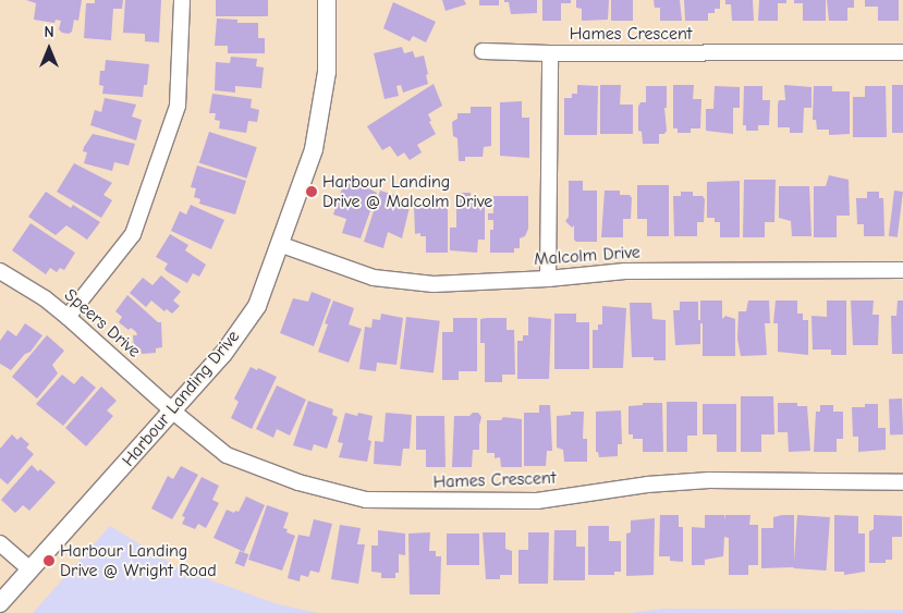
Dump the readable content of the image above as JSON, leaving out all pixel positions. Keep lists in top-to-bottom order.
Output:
{
  "streets": {
    "street": [
      "Hames Crescent",
      "Malcolm Drive",
      "Speers Drive",
      "Harbour Landing Drive"
    ]
  },
  "crossings": [
    ["Hames Crescent", "Malcolm Drive"],
    ["Hames Crescent", "Speers Drive"],
    ["Hames Crescent", "Harbour Landing Drive"],
    ["Malcolm Drive", "Harbour Landing Drive"],
    ["Speers Drive", "Harbour Landing Drive"]
  ],
  "places": ["Harbour Landing Drive @ Malcolm Drive", "Harbour Landing Drive @ Wright Road"],
  "north": "top"
}
